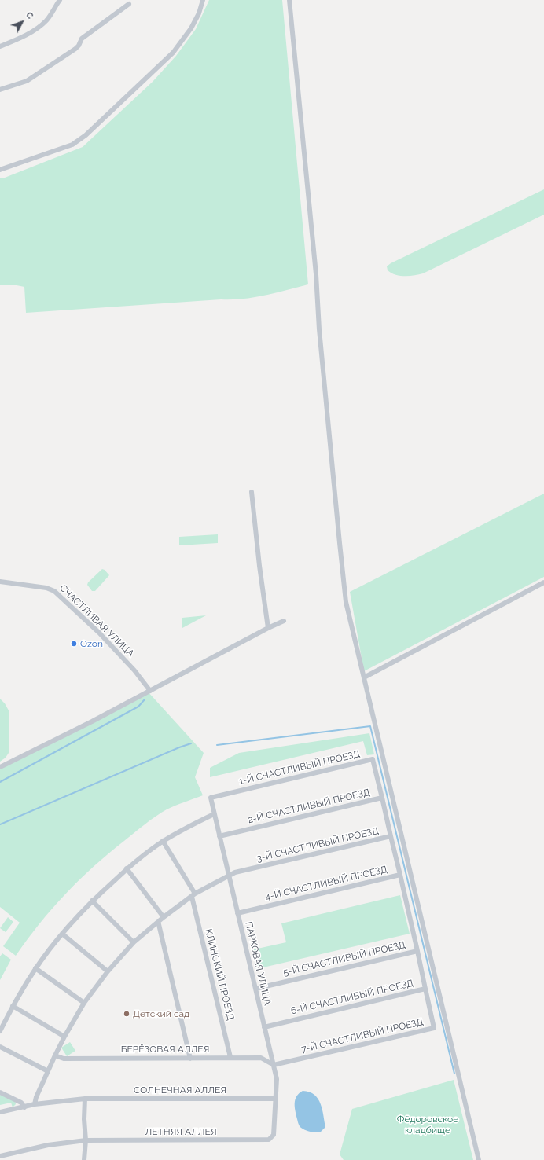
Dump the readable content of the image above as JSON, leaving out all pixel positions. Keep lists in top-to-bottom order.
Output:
{
  "streets": {
    "street": [
      "СЧАСТЛИВАЯ УЛИЦА",
      "1-Й СЧАСТЛИВЫЙ ПРОЕЗД",
      "2-Й СЧАСТЛИВЫЙ ПРОЕЗД",
      "3-Й СЧАСТЛИВЫЙ ПРОЕЗД",
      "4-Й СЧАСТЛИВЫЙ ПРОЕЗД",
      "5-Й СЧАСТЛИВЫЙ ПРОЕЗД",
      "ПАРКОВАЯ УЛИЦА",
      "КЛИНСКИЙ ПРОЕЗД",
      "6-Й СЧАСТЛИВЫЙ ПРОЕЗД",
      "7-Й СЧАСТЛИВЫЙ ПРОЕЗД",
      "БЕРЁЗОВАЯ АЛЛЕЯ",
      "СОЛНЕЧНАЯ АЛЛЕЯ",
      "ЛЕТНЯЯ АЛЛЕЯ"
    ]
  },
  "crossings": [
    ["1-Й СЧАСТЛИВЫЙ ПРОЕЗД", "2-Й СЧАСТЛИВЫЙ ПРОЕЗД"],
    ["1-Й СЧАСТЛИВЫЙ ПРОЕЗД", "ПАРКОВАЯ УЛИЦА"],
    ["2-Й СЧАСТЛИВЫЙ ПРОЕЗД", "3-Й СЧАСТЛИВЫЙ ПРОЕЗД"],
    ["2-Й СЧАСТЛИВЫЙ ПРОЕЗД", "ПАРКОВАЯ УЛИЦА"],
    ["3-Й СЧАСТЛИВЫЙ ПРОЕЗД", "4-Й СЧАСТЛИВЫЙ ПРОЕЗД"],
    ["3-Й СЧАСТЛИВЫЙ ПРОЕЗД", "ПАРКОВАЯ УЛИЦА"],
    ["3-Й СЧАСТЛИВЫЙ ПРОЕЗД", "КЛИНСКИЙ ПРОЕЗД"],
    ["3-Й СЧАСТЛИВЫЙ ПРОЕЗД", "БЕРЁЗОВАЯ АЛЛЕЯ"],
    ["3-Й СЧАСТЛИВЫЙ ПРОЕЗД", "СОЛНЕЧНАЯ АЛЛЕЯ"],
    ["4-Й СЧАСТЛИВЫЙ ПРОЕЗД", "5-Й СЧАСТЛИВЫЙ ПРОЕЗД"],
    ["4-Й СЧАСТЛИВЫЙ ПРОЕЗД", "ПАРКОВАЯ УЛИЦА"],
    ["5-Й СЧАСТЛИВЫЙ ПРОЕЗД", "ПАРКОВАЯ УЛИЦА"],
    ["5-Й СЧАСТЛИВЫЙ ПРОЕЗД", "6-Й СЧАСТЛИВЫЙ ПРОЕЗД"],
    ["ПАРКОВАЯ УЛИЦА", "6-Й СЧАСТЛИВЫЙ ПРОЕЗД"],
    ["ПАРКОВАЯ УЛИЦА", "7-Й СЧАСТЛИВЫЙ ПРОЕЗД"],
    ["ПАРКОВАЯ УЛИЦА", "БЕРЁЗОВАЯ АЛЛЕЯ"],
    ["ПАРКОВАЯ УЛИЦА", "СОЛНЕЧНАЯ АЛЛЕЯ"],
    ["ПАРКОВАЯ УЛИЦА", "ЛЕТНЯЯ АЛЛЕЯ"],
    ["КЛИНСКИЙ ПРОЕЗД", "БЕРЁЗОВАЯ АЛЛЕЯ"],
    ["6-Й СЧАСТЛИВЫЙ ПРОЕЗД", "7-Й СЧАСТЛИВЫЙ ПРОЕЗД"],
    ["7-Й СЧАСТЛИВЫЙ ПРОЕЗД", "БЕРЁЗОВАЯ АЛЛЕЯ"]
  ],
  "parks": ["Фёдоровское кладбище"],
  "places": ["Ozon", "Детский сад"],
  "north": "top right"
}
